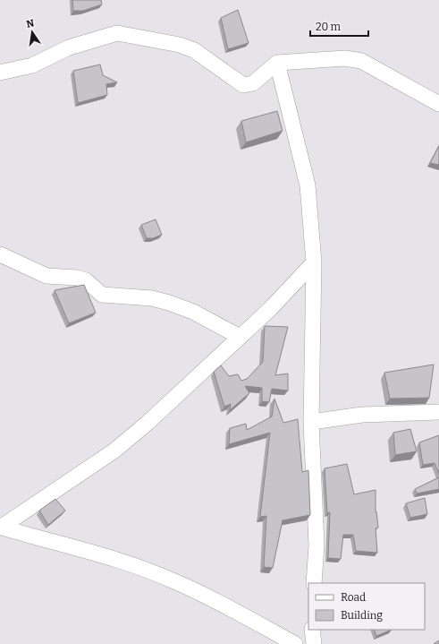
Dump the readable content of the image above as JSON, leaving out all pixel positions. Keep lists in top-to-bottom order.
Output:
{
  "legend": ["Road", "Building"],
  "scale_bar": "20 m",
  "north": "top"
}
